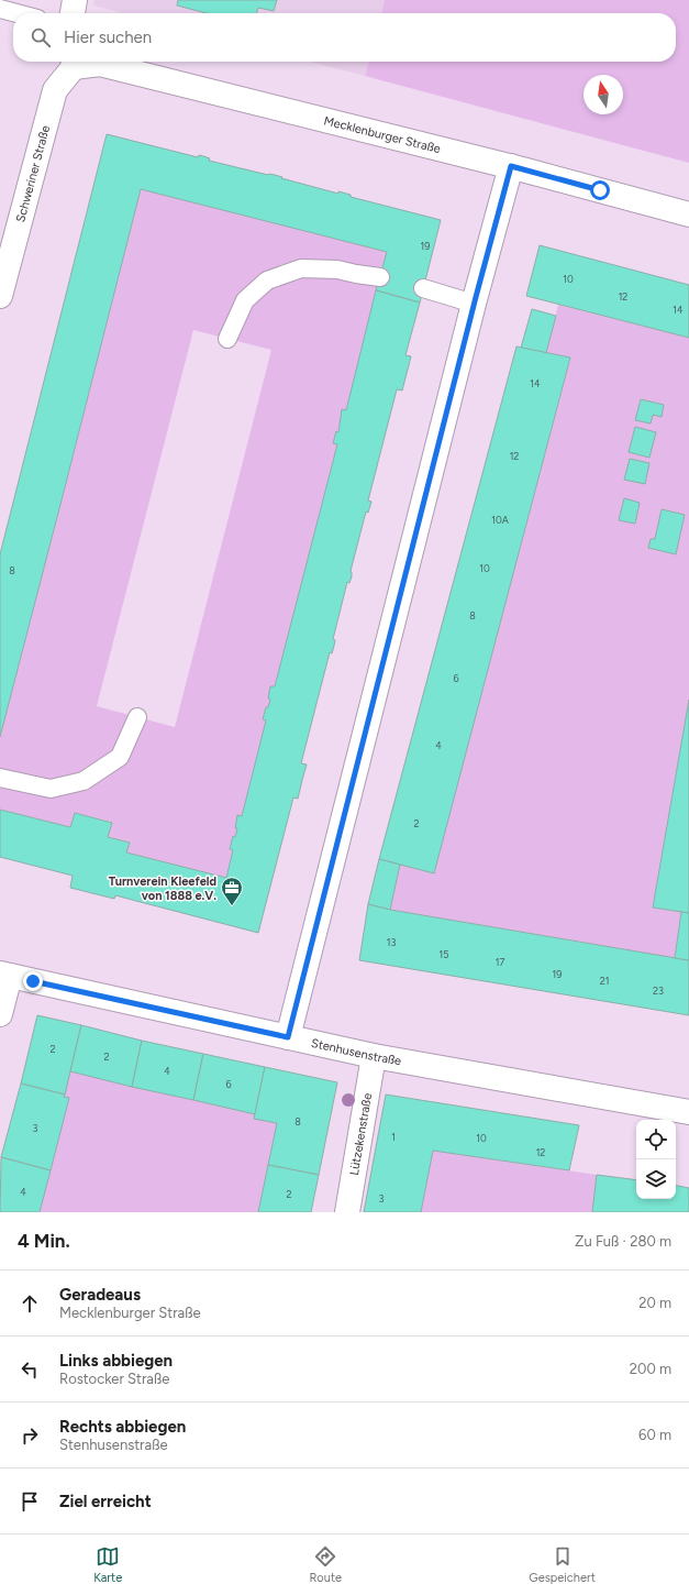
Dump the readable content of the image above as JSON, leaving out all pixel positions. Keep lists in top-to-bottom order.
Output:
{
  "streets": {
    "street": [
      "Mecklenburger Straße",
      "Schweriner Straße",
      "Stenhusenstraße",
      "Lützekenstraße"
    ]
  },
  "crossings": [
    ["Mecklenburger Straße", "Schweriner Straße"],
    ["Stenhusenstraße", "Lützekenstraße"]
  ],
  "places": {
    "office": ["Turnverein Kleefeld von 1888 e.V."]
  },
  "house_numbers": [
    "19",
    "10",
    "12",
    "14",
    "14",
    "12",
    "10A",
    "10",
    "8",
    "8",
    "6",
    "4",
    "2",
    "13",
    "15",
    "17",
    "19",
    "21",
    "23",
    "2",
    "2",
    "4",
    "6",
    "8",
    "3",
    "1",
    "10",
    "12",
    "4",
    "2",
    "3"
  ],
  "north": "top",
  "page": {
    "search": "Hier suchen",
    "heading": ["4 Min.", "Zu Fuß · 280 m"],
    "list": [
      ["Geradeaus", "Mecklenburger Straße", "20 m"],
      ["Links abbiegen", "Rostocker Straße", "200 m"],
      ["Rechts abbiegen", "Stenhusenstraße", "60 m"],
      "Ziel erreicht"
    ],
    "nav": ["Karte", "Route", "Gespeichert"]
  }
}
